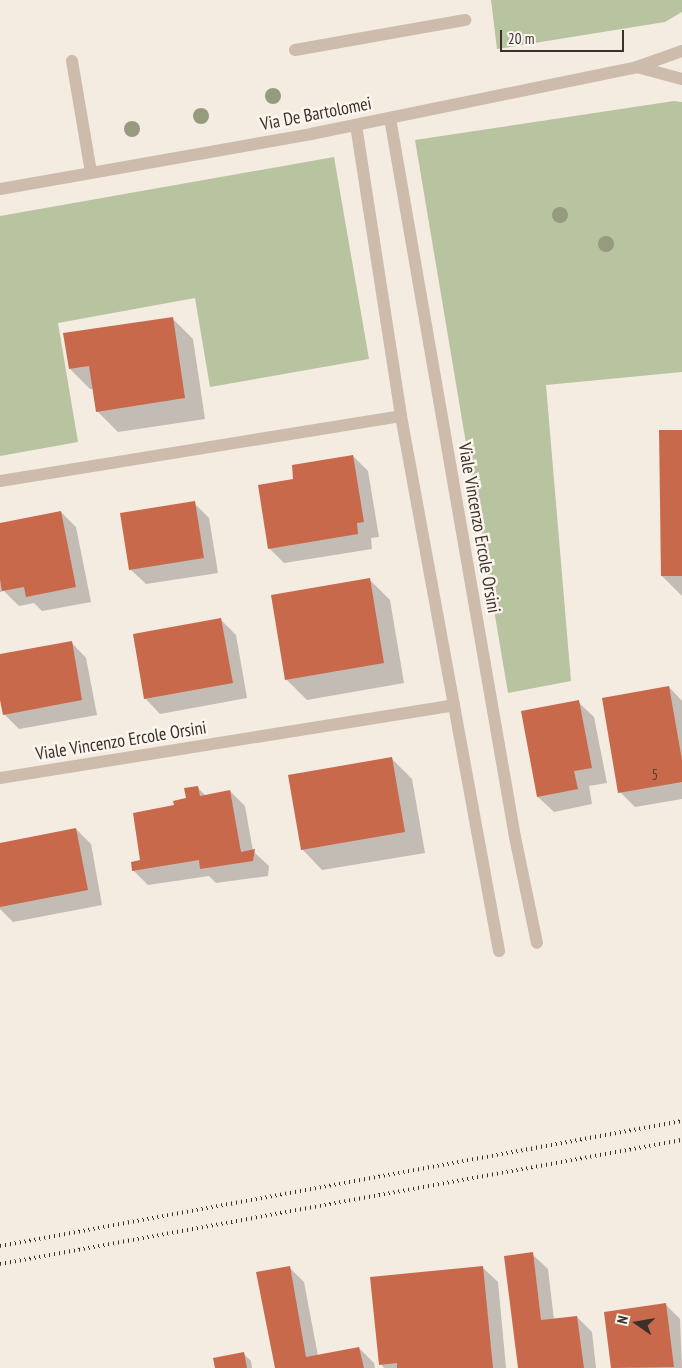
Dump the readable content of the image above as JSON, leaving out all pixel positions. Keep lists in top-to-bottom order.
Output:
{
  "streets": {
    "street": ["Via De Bartolomei", "Viale Vincenzo Ercole Orsini"]
  },
  "crossings": [
    ["Via De Bartolomei", "Viale Vincenzo Ercole Orsini"]
  ],
  "house_numbers": ["5"],
  "scale_bar": "20 m",
  "north": "left"
}
